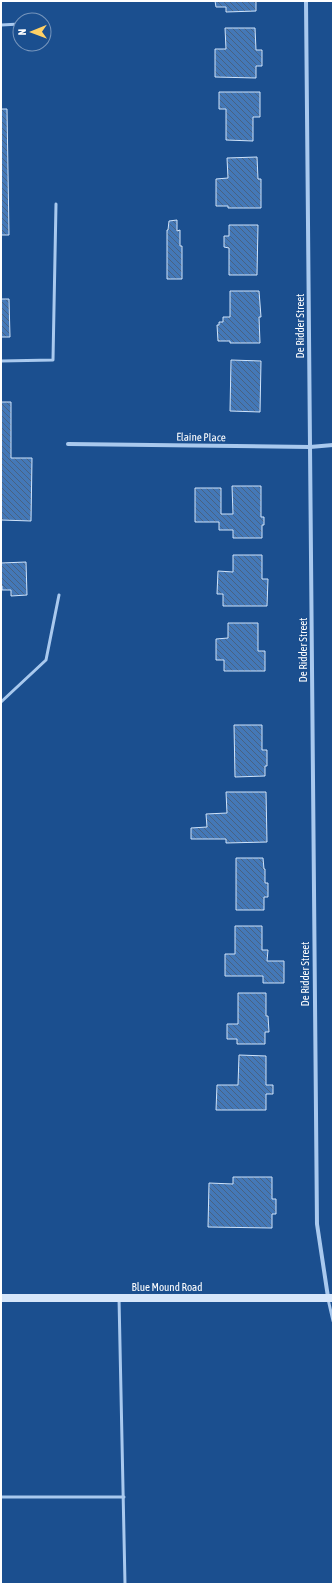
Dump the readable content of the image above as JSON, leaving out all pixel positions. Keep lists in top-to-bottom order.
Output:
{
  "streets": {
    "main road": ["Blue Mound Road"],
    "street": ["De Ridder Street", "Elaine Place"]
  },
  "crossings": [
    ["De Ridder Street", "Elaine Place"],
    ["De Ridder Street", "Blue Mound Road"]
  ],
  "north": "left"
}
